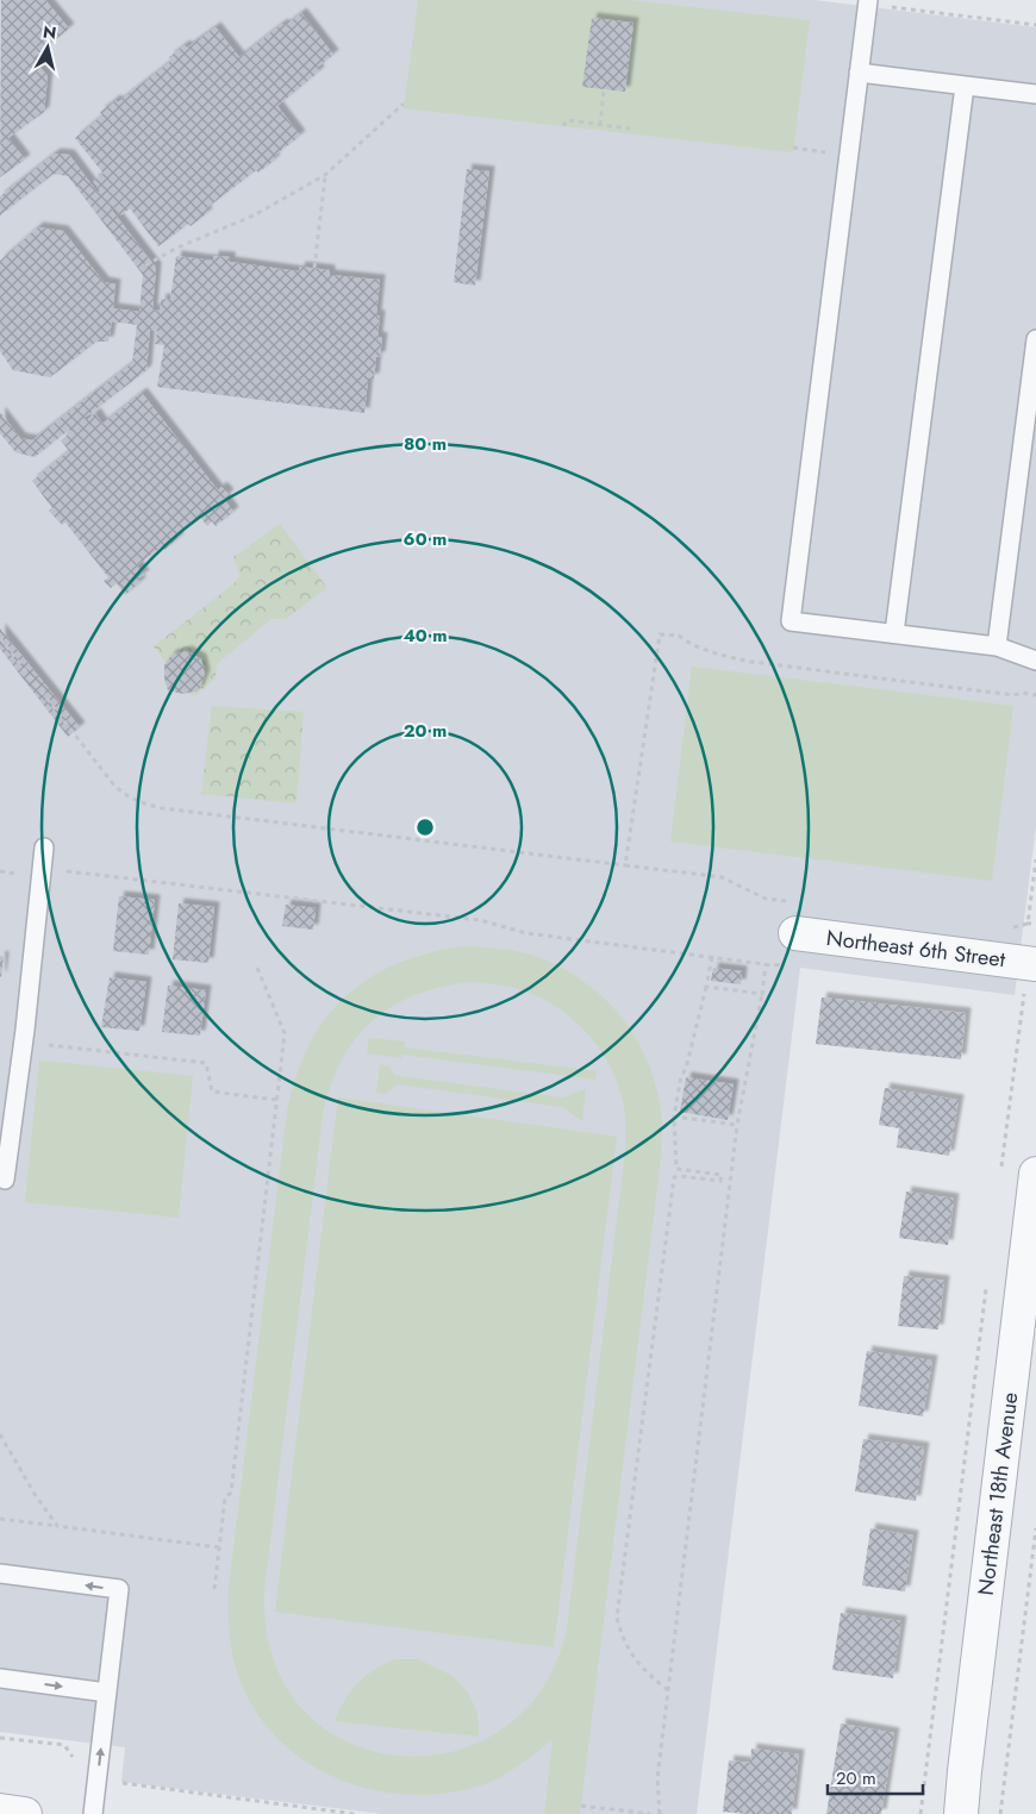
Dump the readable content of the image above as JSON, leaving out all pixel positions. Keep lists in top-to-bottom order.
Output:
{
  "streets": {
    "street": ["Northeast 6th Street", "Northeast 18th Avenue"]
  },
  "scale_bar": "20 m",
  "north": "top",
  "rings": [
    "80 m",
    "60 m",
    "40 m",
    "20 m"
  ]
}
